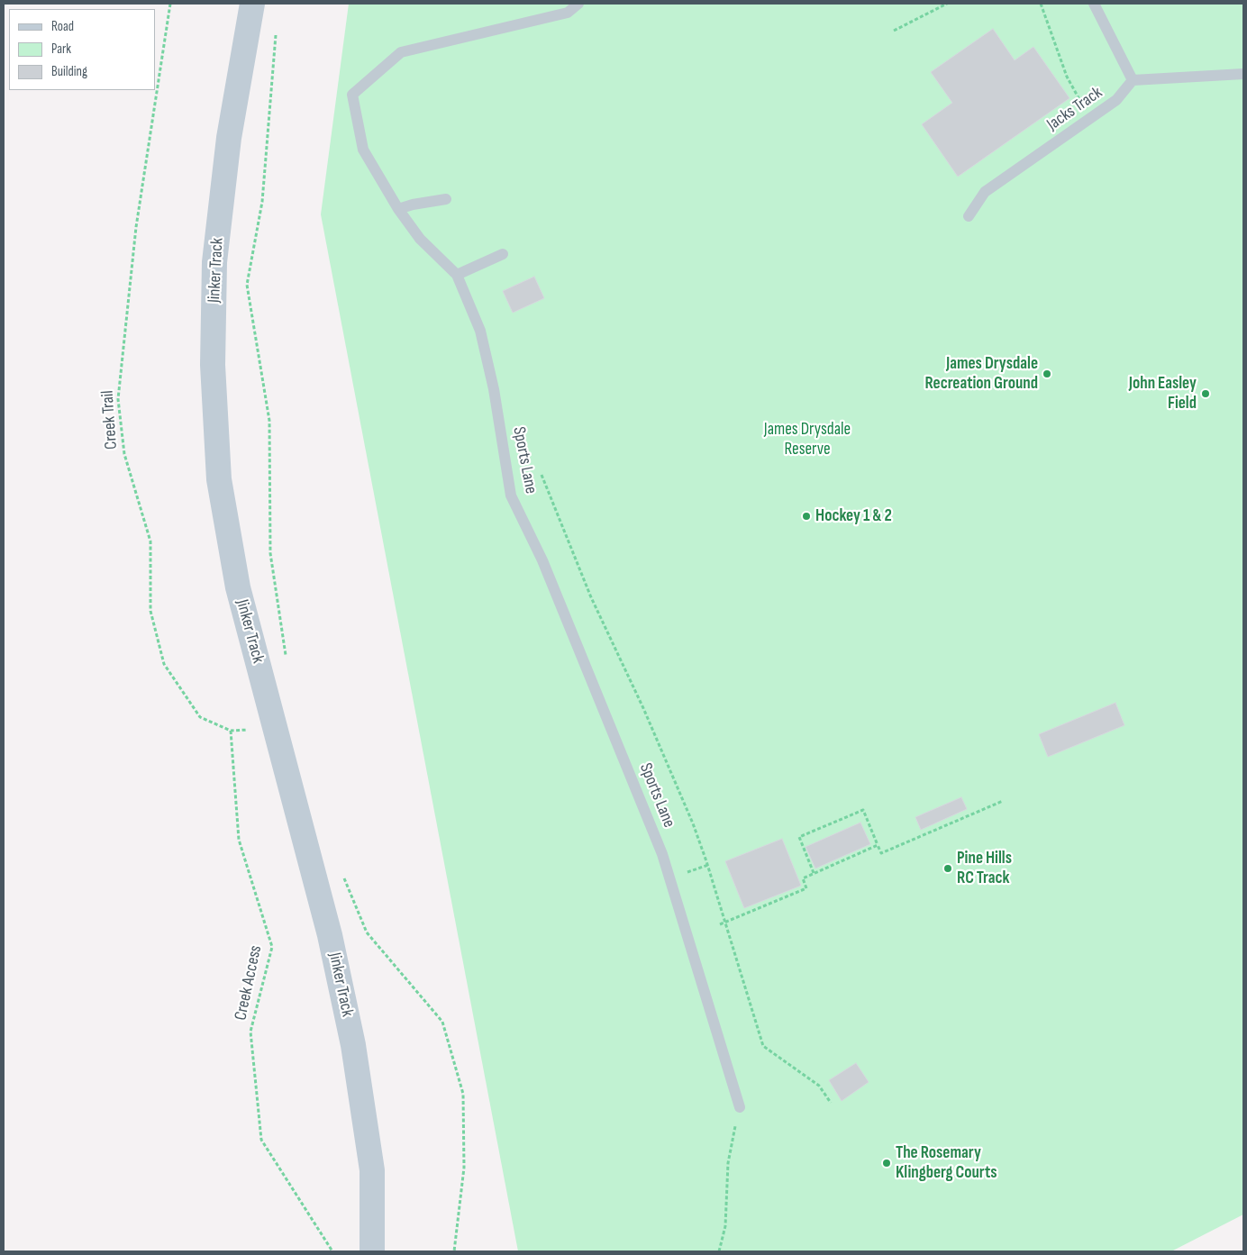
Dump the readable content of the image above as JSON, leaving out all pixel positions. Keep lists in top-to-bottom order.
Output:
{
  "streets": {
    "street": ["Jinker Track"],
    "lane": ["Jacks Track", "Sports Lane"],
    "path": ["Creek Trail", "Creek Access"]
  },
  "crossings": [
    ["Jinker Track", "Creek Trail"],
    ["Creek Trail", "Creek Access"]
  ],
  "parks": ["James Drysdale Reserve"],
  "places": [
    "James Drysdale Recreation Ground",
    "John Easley Field",
    "Hockey 1 & 2",
    "Pine Hills RC Track",
    "The Rosemary Klingberg Courts"
  ],
  "legend": ["Road", "Park", "Building"]
}
